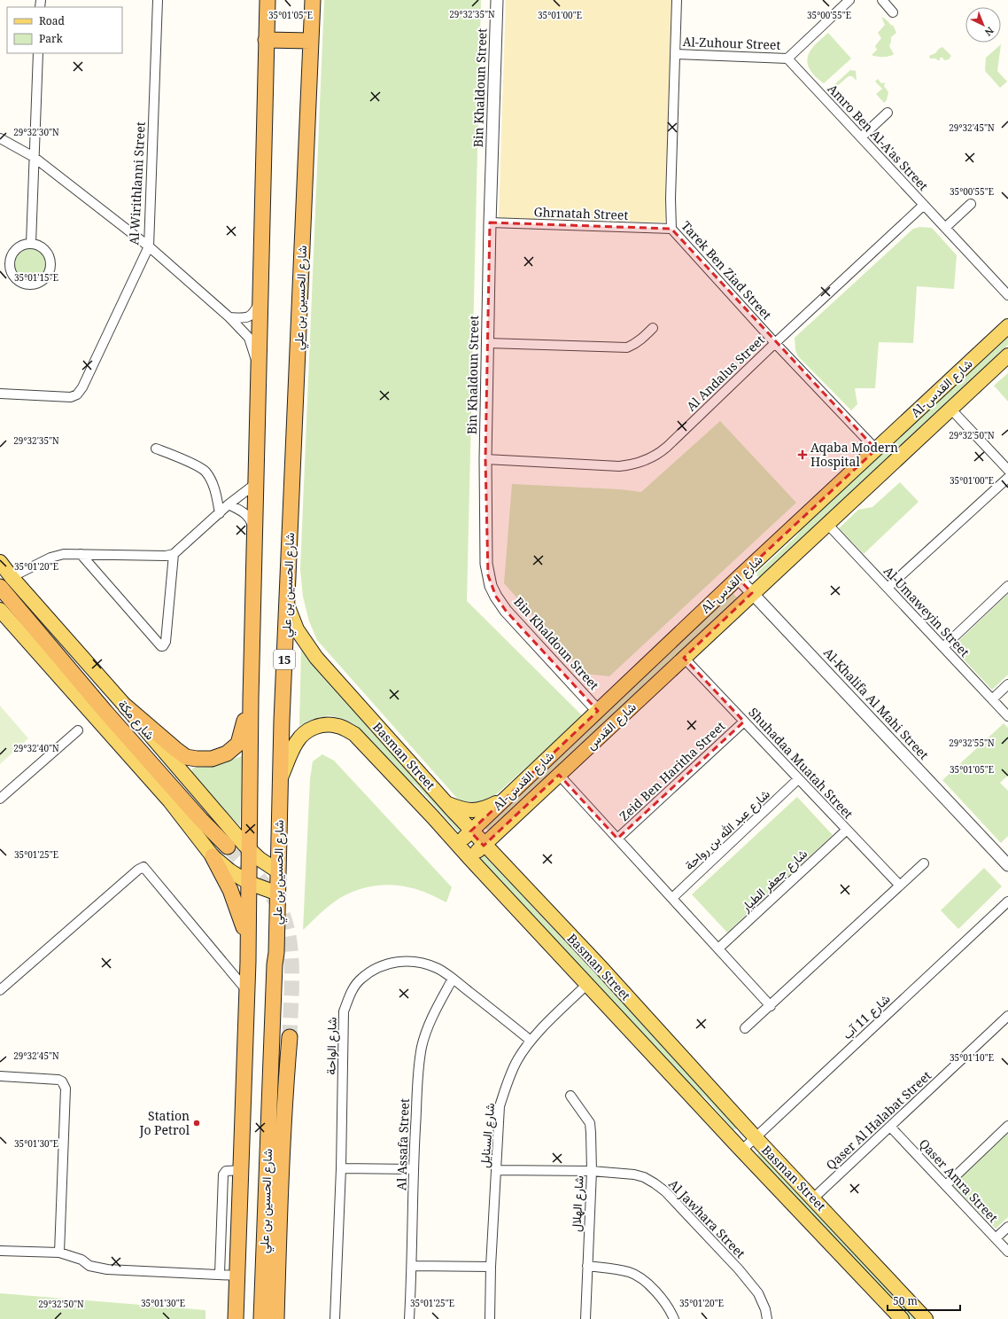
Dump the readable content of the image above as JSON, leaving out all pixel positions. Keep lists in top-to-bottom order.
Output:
{
  "streets": {
    "highway": ["شارع الحسين بن علي", "15"],
    "main road": [
      "Al-شارع القدس",
      "شارع مكة",
      "شارع القدس",
      "Basman Street"
    ],
    "street": [
      "Al-Zuhour Street",
      "Bin Khaldoun Street",
      "Amro Ben Al-A'as Street",
      "Al Wirithlanni Street",
      "Ghrnatah Street",
      "Tarek Ben Ziad Street",
      "Al Andalus Street",
      "Al-Umaweyin Street",
      "Al-Khalifa Al Mahi Street",
      "Shuhadaa Muatah Street",
      "Zeid Ben Haritha Street",
      "شارع عبد الله بن رواحة",
      "شارع جعفر الطيار",
      "شارع 11 آب",
      "شارع الواحة",
      "Qaser Al Halabat Street",
      "شارع السنايل",
      "Al Assafa Street",
      "Qaser Amra Street",
      "شارع الهلال",
      "Al Jawhara Street"
    ]
  },
  "crossings": [
    ["Al-Zuhour Street", "Amro Ben Al-A'as Street"],
    ["Al-Zuhour Street", "Tarek Ben Ziad Street"],
    ["Bin Khaldoun Street", "Ghrnatah Street"],
    ["Bin Khaldoun Street", "Al Andalus Street"],
    ["Bin Khaldoun Street", "Al-شارع القدس"],
    ["Amro Ben Al-A'as Street", "Al Andalus Street"],
    ["Ghrnatah Street", "Tarek Ben Ziad Street"],
    ["Tarek Ben Ziad Street", "Al Andalus Street"],
    ["Tarek Ben Ziad Street", "Al-شارع القدس"],
    ["شارع الحسين بن علي", "شارع مكة"],
    ["شارع الحسين بن علي", "Basman Street"],
    ["Al-شارع القدس", "Al-Umaweyin Street"],
    ["Al-شارع القدس", "Al-Khalifa Al Mahi Street"],
    ["Al-شارع القدس", "شارع القدس"],
    ["Al-شارع القدس", "Basman Street"],
    ["Al-Khalifa Al Mahi Street", "شارع القدس"],
    ["شارع القدس", "Basman Street"],
    ["شارع القدس", "Shuhadaa Muatah Street"],
    ["Basman Street", "شارع 11 آب"],
    ["Basman Street", "Qaser Al Halabat Street"],
    ["Basman Street", "شارع السنايل"],
    ["Shuhadaa Muatah Street", "Zeid Ben Haritha Street"],
    ["Shuhadaa Muatah Street", "شارع عبد الله بن رواحة"],
    ["Shuhadaa Muatah Street", "شارع جعفر الطيار"],
    ["شارع الواحة", "شارع السنايل"],
    ["شارع الواحة", "Al Assafa Street"],
    ["Qaser Al Halabat Street", "Qaser Amra Street"],
    ["شارع السنايل", "Al Jawhara Street"],
    ["شارع الهلال", "Al Jawhara Street"]
  ],
  "places": {
    "health": ["Aqaba Modern Hospital"],
    "other": ["Station Jo Petrol"]
  },
  "legend": ["Road", "Park"],
  "scale_bar": "50 m",
  "north": "bottom right",
  "coordinates": [
    "29°32'35\"N",
    "35°01'05\"E",
    "35°01'00\"E",
    "35°00'55\"E",
    "29°32'45\"N",
    "29°32'30\"N",
    "35°01'15\"E",
    "29°32'50\"N",
    "35°01'20\"E",
    "29°32'55\"N",
    "29°32'40\"N",
    "35°01'25\"E",
    "35°01'10\"E",
    "35°01'30\"E"
  ]
}
